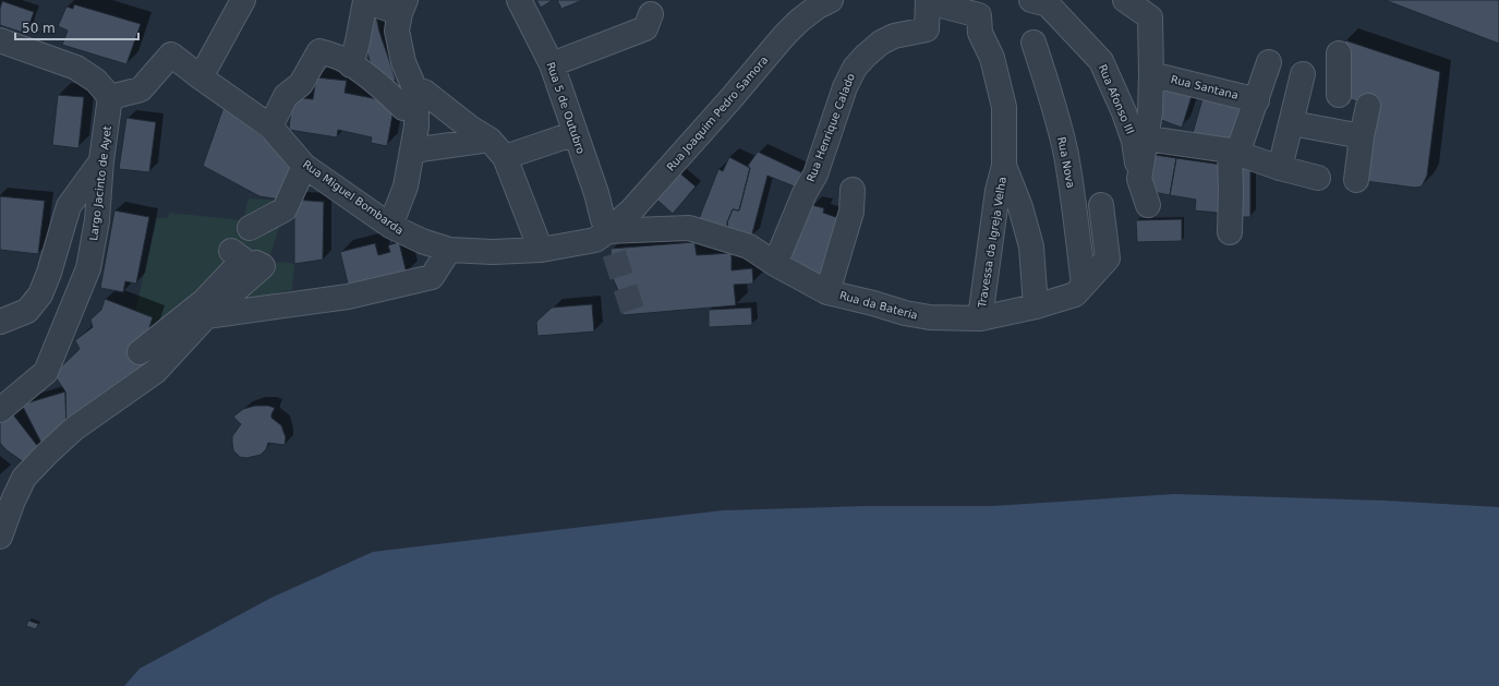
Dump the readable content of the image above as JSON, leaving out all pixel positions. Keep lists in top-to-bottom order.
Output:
{
  "streets": {
    "street": [
      "Rua Santana",
      "Rua Afonso III",
      "Rua 5 de Outubro",
      "Rua Joaquim Pedro Samora",
      "Rua Henrique Calado",
      "Rua Nova",
      "Largo Jacinto de Ayet",
      "Rua Miguel Bombarda",
      "Travessa da Igreja Velha",
      "Rua da Bateria"
    ]
  },
  "crossings": [
    ["Rua 5 de Outubro", "Rua Joaquim Pedro Samora"],
    ["Rua 5 de Outubro", "Rua Miguel Bombarda"],
    ["Rua 5 de Outubro", "Rua da Bateria"],
    ["Rua Joaquim Pedro Samora", "Rua Miguel Bombarda"],
    ["Rua Joaquim Pedro Samora", "Rua da Bateria"],
    ["Rua Henrique Calado", "Rua da Bateria"],
    ["Rua Nova", "Rua da Bateria"],
    ["Largo Jacinto de Ayet", "Rua Miguel Bombarda"],
    ["Rua Miguel Bombarda", "Rua da Bateria"],
    ["Travessa da Igreja Velha", "Rua da Bateria"]
  ],
  "scale_bar": "50 m"
}
